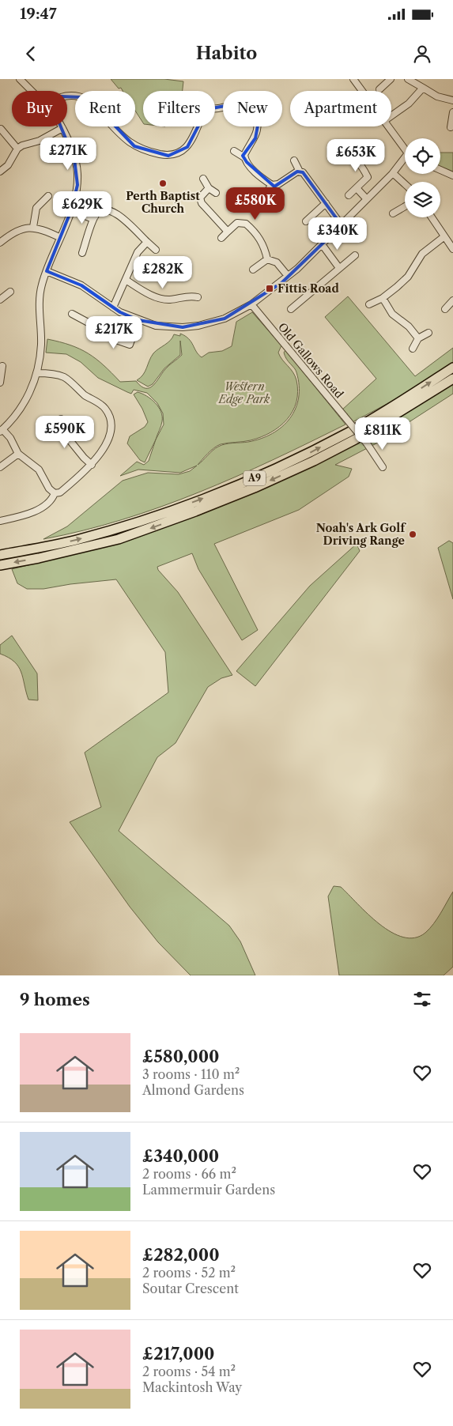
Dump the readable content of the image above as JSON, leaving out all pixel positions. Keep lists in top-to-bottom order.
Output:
{
  "streets": {
    "highway": ["A9"],
    "street": ["Old Gallows Road"]
  },
  "parks": ["Western Edge Park"],
  "places": {
    "other": ["Perth Baptist Church", "Noah's Ark Golf Driving Range"],
    "transit": ["Fittis Road"]
  },
  "page": {
    "status": "19:47",
    "header": "Habito",
    "chip": [
      "Buy",
      "Rent",
      "Filters",
      "New",
      "Apartment"
    ],
    "price": [
      "£271K",
      "£653K",
      "£580K",
      "£629K",
      "£340K",
      "£282K",
      "£217K",
      "£590K",
      "£811K"
    ],
    "heading": "9 homes",
    "list": [
      {
        "name": "£580,000",
        "note": "3 rooms · 110 m² · Almond Gardens"
      },
      {
        "name": "£340,000",
        "note": "2 rooms · 66 m² · Lammermuir Gardens"
      },
      {
        "name": "£282,000",
        "note": "2 rooms · 52 m² · Soutar Crescent"
      },
      {
        "name": "£217,000",
        "note": "2 rooms · 54 m² · Mackintosh Way"
      }
    ]
  }
}
